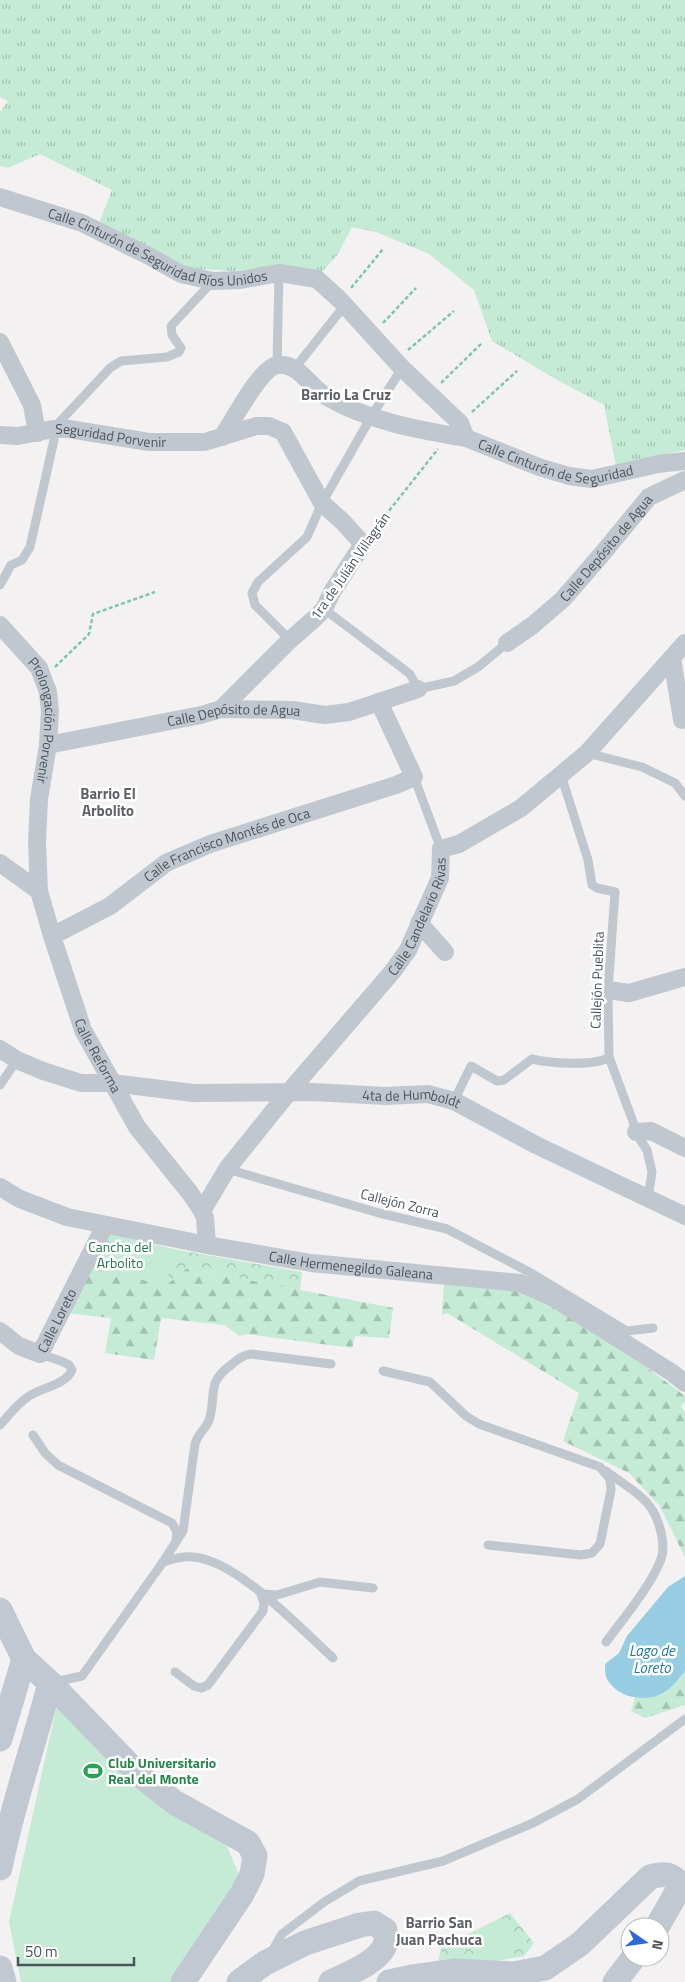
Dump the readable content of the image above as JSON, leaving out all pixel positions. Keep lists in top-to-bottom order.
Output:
{
  "streets": {
    "street": [
      "Calle Cinturón de Seguridad Ríos Unidos",
      "Seguridad Porvenir",
      "Calle Cinturón de Seguridad",
      "Calle Depósito de Agua",
      "1ra de Julián Villagrán",
      "Prolongación Porvenir",
      "Calle Francisco Montés de Oca",
      "Calle Candelario Rivas",
      "Calle Reforma",
      "4ta de Humboldt",
      "Calle Hermenegildo Galeana",
      "Calle Loreto"
    ],
    "lane": ["Callejón Pueblita", "Callejón Zorra"]
  },
  "crossings": [
    ["Calle Cinturón de Seguridad Ríos Unidos", "Calle Cinturón de Seguridad"],
    ["Seguridad Porvenir", "1ra de Julián Villagrán"],
    ["Calle Cinturón de Seguridad", "1ra de Julián Villagrán"],
    ["Calle Depósito de Agua", "1ra de Julián Villagrán"],
    ["Calle Depósito de Agua", "Prolongación Porvenir"],
    ["Prolongación Porvenir", "Calle Reforma"],
    ["Calle Francisco Montés de Oca", "Calle Reforma"],
    ["Calle Candelario Rivas", "Callejón Pueblita"],
    ["Calle Candelario Rivas", "Calle Reforma"],
    ["Calle Candelario Rivas", "4ta de Humboldt"],
    ["Calle Candelario Rivas", "Callejón Zorra"],
    ["Callejón Pueblita", "4ta de Humboldt"],
    ["Calle Reforma", "4ta de Humboldt"],
    ["Calle Reforma", "Calle Hermenegildo Galeana"],
    ["Callejón Zorra", "Calle Hermenegildo Galeana"],
    ["Calle Hermenegildo Galeana", "Calle Loreto"]
  ],
  "districts": ["Barrio La Cruz", "Barrio El Arbolito", "Barrio San Juan Pachuca"],
  "water": ["Lago de Loreto"],
  "parks": ["Cancha del Arbolito"],
  "places": {
    "sports": ["Club Universitario Real del Monte"]
  },
  "scale_bar": "50 m",
  "north": "right"
}
